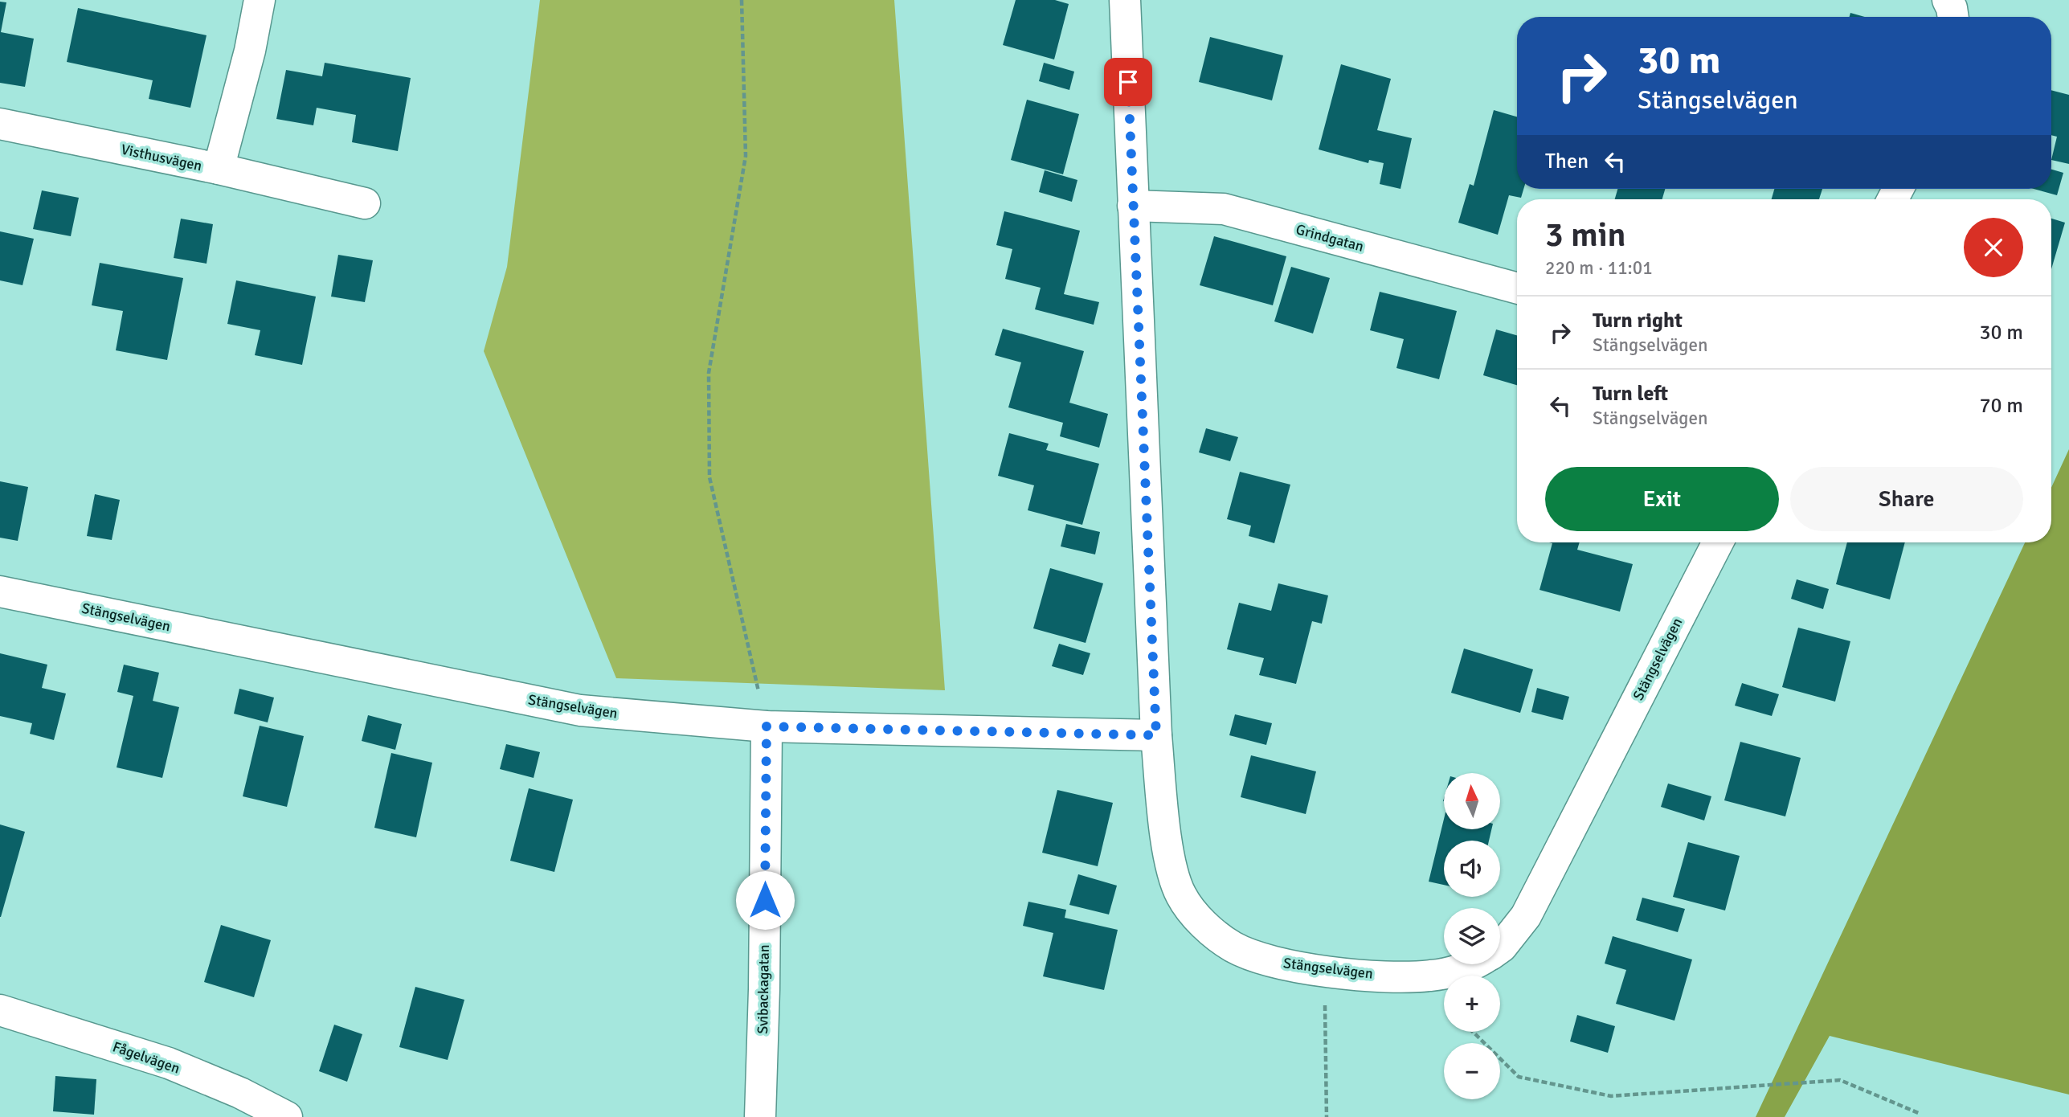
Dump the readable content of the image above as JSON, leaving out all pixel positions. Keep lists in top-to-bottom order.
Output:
{
  "streets": {
    "street": [
      "Visthusvägen",
      "Grindgatan",
      "Stängselvägen",
      "Svibackagatan",
      "Fågelvägen"
    ]
  },
  "crossings": [
    ["Grindgatan", "Stängselvägen"],
    ["Stängselvägen", "Svibackagatan"]
  ],
  "north": "top",
  "page": {
    "turn": ["30 m", "Stängselvägen"],
    "then": "Then",
    "heading": ["3 min", "220 m · 11:01"],
    "list": [
      {
        "name": "Turn right",
        "note": "Stängselvägen",
        "value": "30 m"
      },
      {
        "name": "Turn left",
        "note": "Stängselvägen",
        "value": "70 m"
      }
    ],
    "buttons": ["Exit", "Share"],
    "map_buttons": ["+", "−"]
  }
}
